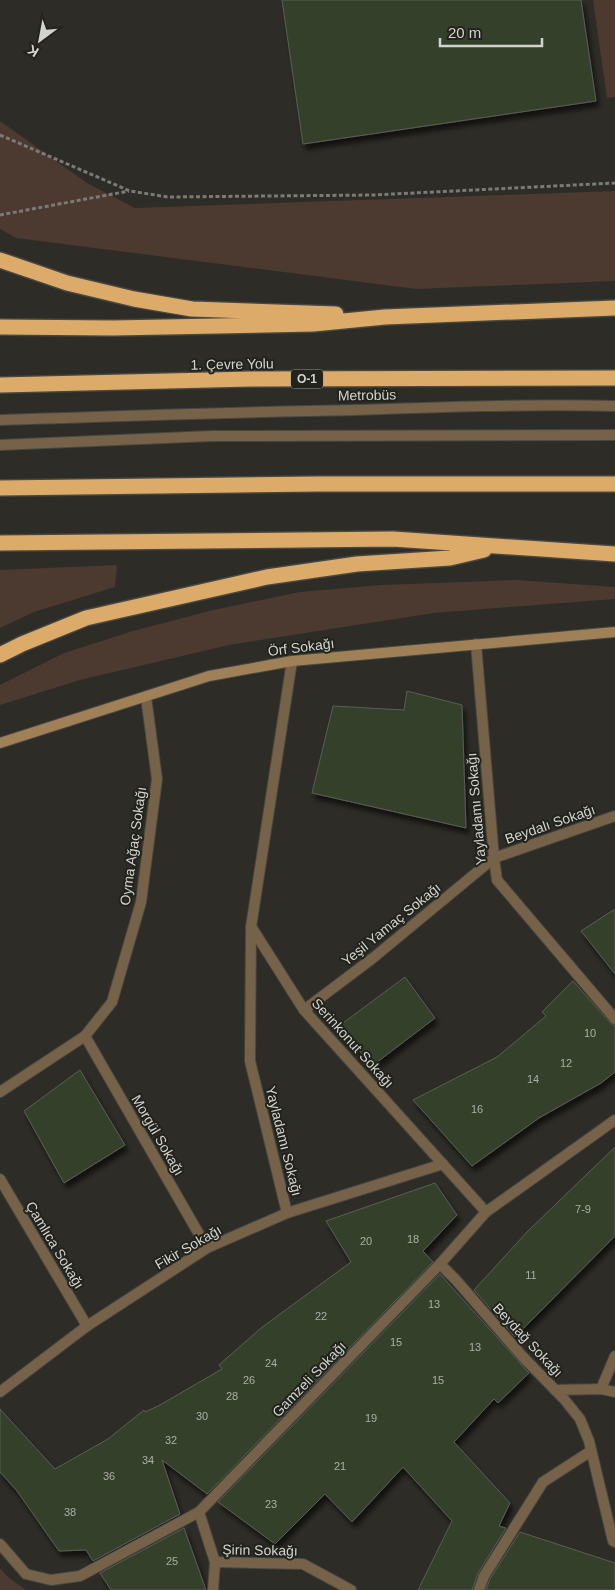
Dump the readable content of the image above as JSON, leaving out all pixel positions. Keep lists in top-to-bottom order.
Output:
{
  "streets": {
    "highway": ["1. Çevre Yolu", "O-1"],
    "street": [
      "Metrobüs",
      "Örf Sokağı",
      "Yayladamı Sokağı",
      "Beydalı Sokağı",
      "Oyma Ağaç Sokağı",
      "Yeşil Yamaç Sokağı",
      "Serinkonut Sokağı",
      "Morgül Sokağı",
      "Çamlıca Sokağı",
      "Fikir Sokağı",
      "Beydağ Sokağı",
      "Gamzeli Sokağı",
      "Şirin Sokağı"
    ]
  },
  "crossings": [
    ["Örf Sokağı", "Yayladamı Sokağı"],
    ["Örf Sokağı", "Oyma Ağaç Sokağı"],
    ["Yayladamı Sokağı", "Beydalı Sokağı"],
    ["Yayladamı Sokağı", "Yeşil Yamaç Sokağı"],
    ["Yayladamı Sokağı", "Serinkonut Sokağı"],
    ["Yayladamı Sokağı", "Fikir Sokağı"],
    ["Beydalı Sokağı", "Yeşil Yamaç Sokağı"],
    ["Oyma Ağaç Sokağı", "Morgül Sokağı"],
    ["Yeşil Yamaç Sokağı", "Serinkonut Sokağı"],
    ["Serinkonut Sokağı", "Fikir Sokağı"],
    ["Serinkonut Sokağı", "Gamzeli Sokağı"],
    ["Morgül Sokağı", "Fikir Sokağı"],
    ["Çamlıca Sokağı", "Fikir Sokağı"],
    ["Beydağ Sokağı", "Gamzeli Sokağı"],
    ["Gamzeli Sokağı", "Şirin Sokağı"]
  ],
  "house_numbers": [
    "10",
    "12",
    "14",
    "16",
    "7-9",
    "18",
    "20",
    "11",
    "13",
    "22",
    "15",
    "13",
    "24",
    "26",
    "15",
    "28",
    "30",
    "19",
    "32",
    "34",
    "21",
    "36",
    "23",
    "38",
    "25"
  ],
  "scale_bar": "20 m",
  "north": "bottom left"
}
